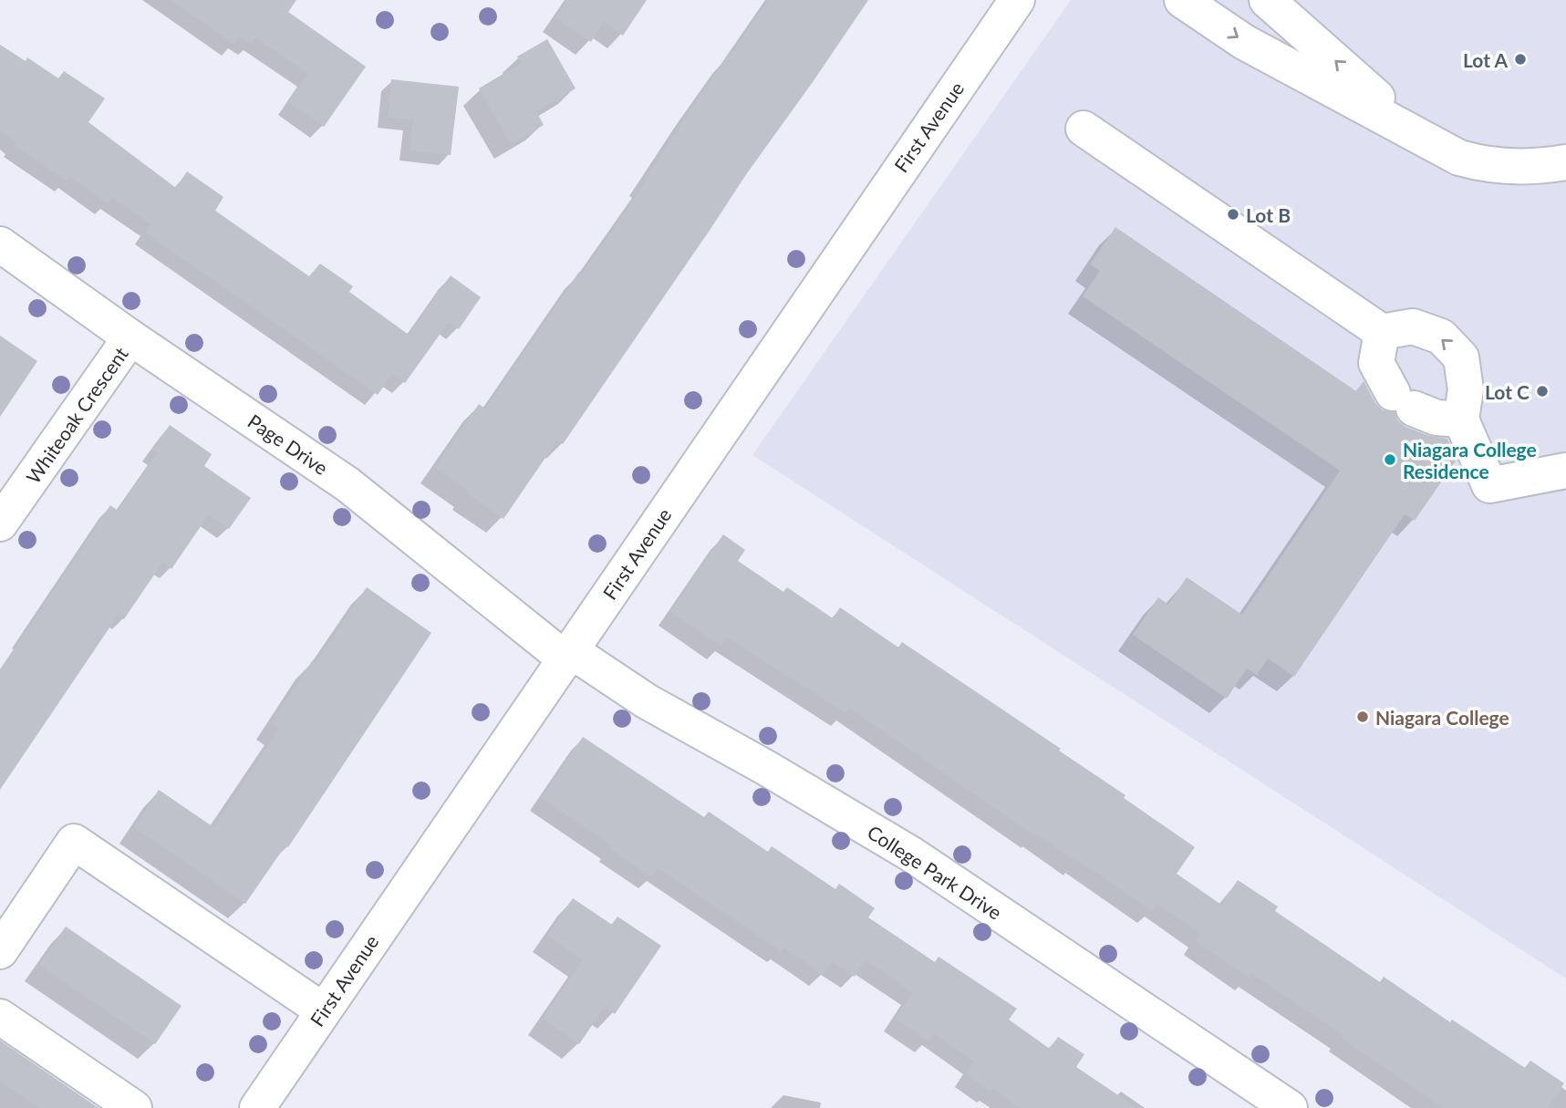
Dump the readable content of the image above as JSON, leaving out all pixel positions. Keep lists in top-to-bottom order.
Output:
{
  "streets": {
    "street": [
      "First Avenue",
      "Whiteoak Crescent",
      "Page Drive",
      "College Park Drive"
    ]
  },
  "crossings": [
    ["First Avenue", "Page Drive"],
    ["First Avenue", "College Park Drive"],
    ["Whiteoak Crescent", "Page Drive"],
    ["Page Drive", "College Park Drive"]
  ],
  "places": [
    "Lot A",
    "Lot B",
    "Lot C",
    "Niagara College Residence",
    "Niagara College"
  ]
}
